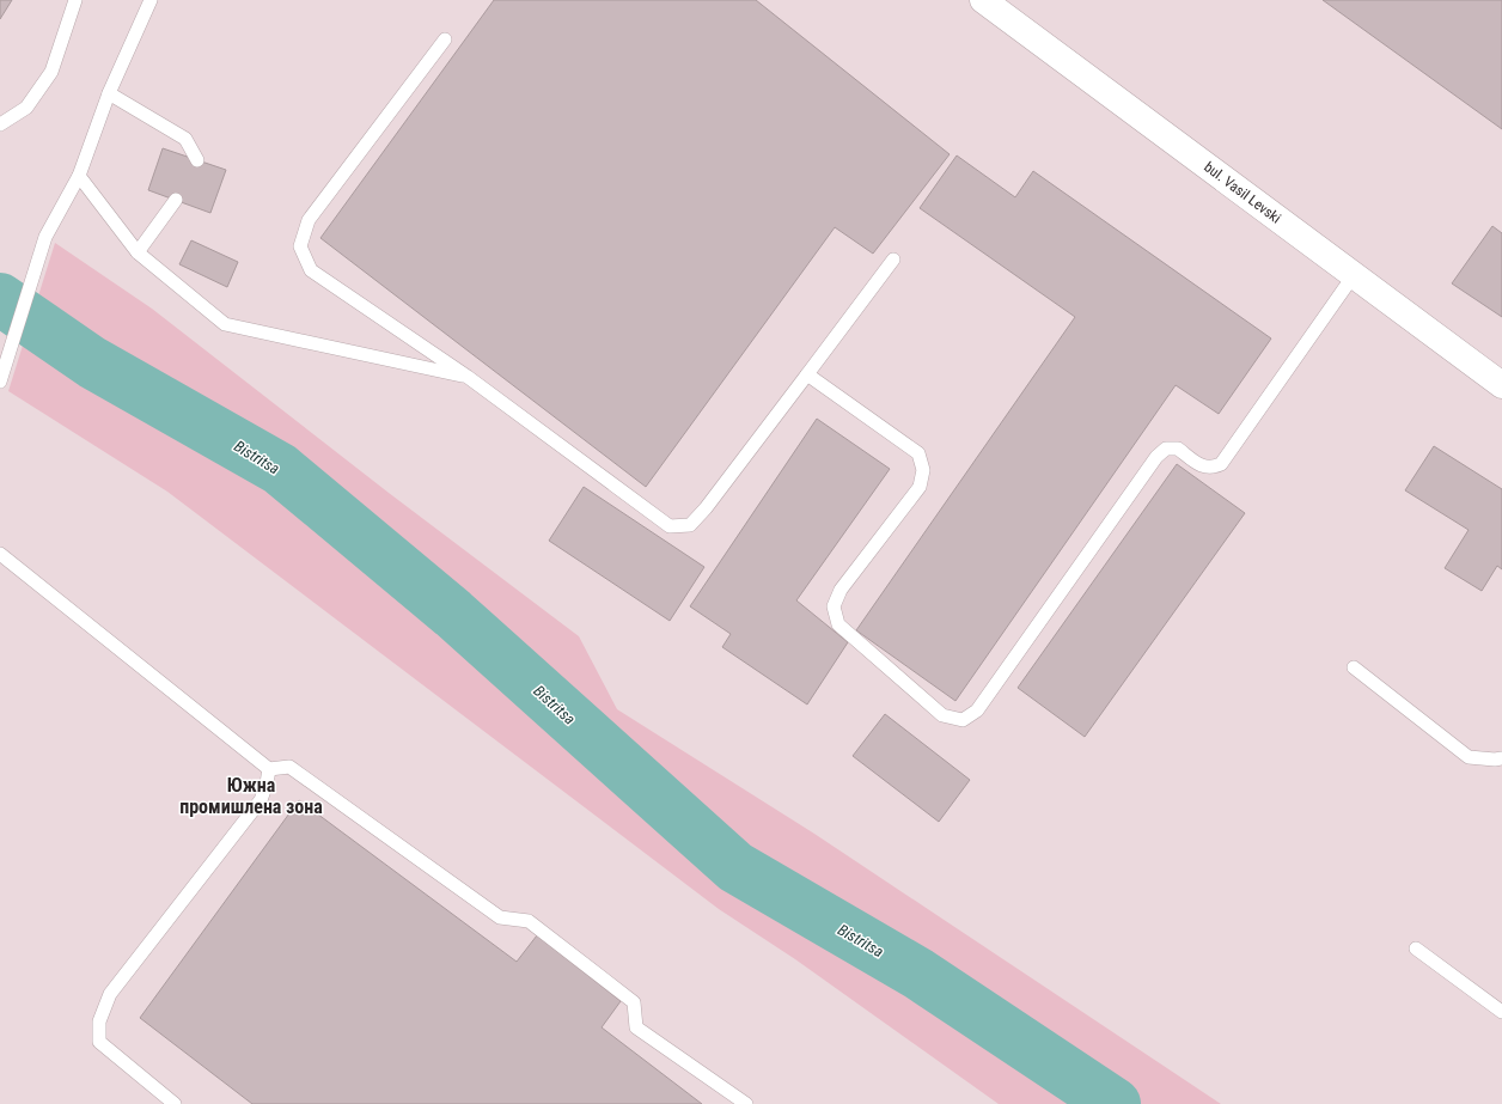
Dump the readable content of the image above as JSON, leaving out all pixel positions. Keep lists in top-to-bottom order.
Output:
{
  "streets": {
    "street": ["bul. Vasil Levski"]
  },
  "districts": ["Южна промишлена зона"],
  "water": ["Bistritsa"]
}
